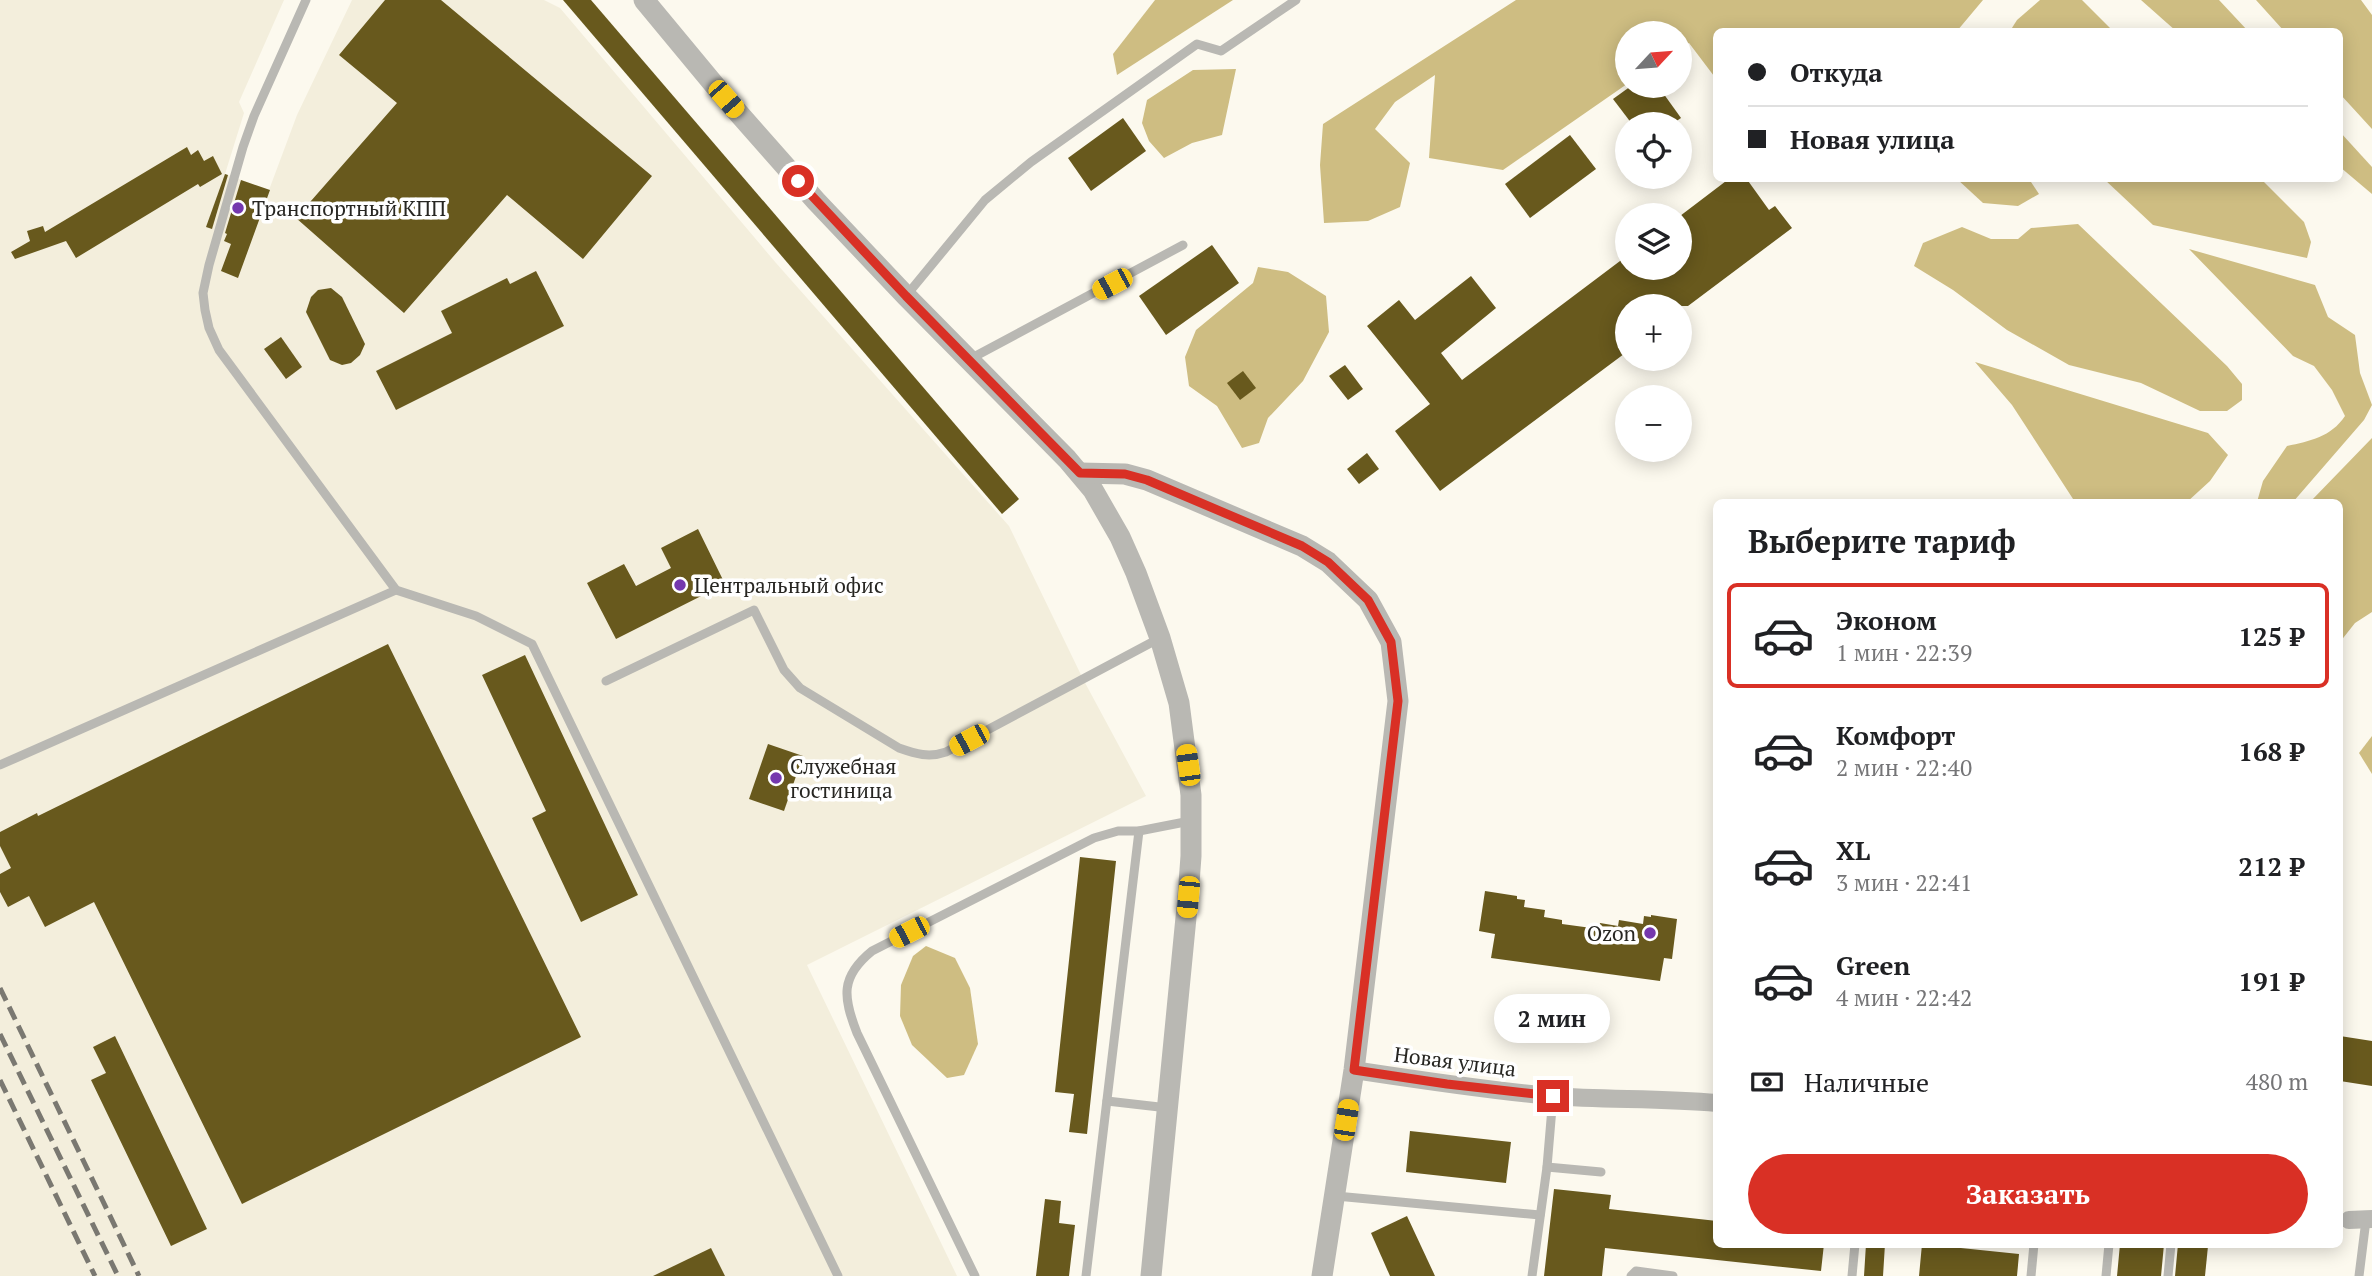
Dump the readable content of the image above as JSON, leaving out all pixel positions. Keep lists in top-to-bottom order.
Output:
{
  "streets": {
    "street": ["Новая улица"]
  },
  "places": [
    "Транспортный КПП",
    "Центральный офис",
    "Служебная гостиница",
    "Ozon"
  ],
  "north": "top right",
  "page": {
    "map_buttons": ["+", "−"],
    "banner": ["Откуда", "Новая улица"],
    "heading": "Выберите тариф",
    "list": [
      {
        "name": "Эконом",
        "note": "1 мин · 22:39",
        "value": "125 ₽"
      },
      {
        "name": "Комфорт",
        "note": "2 мин · 22:40",
        "value": "168 ₽"
      },
      {
        "name": "XL",
        "note": "3 мин · 22:41",
        "value": "212 ₽"
      },
      {
        "name": "Green",
        "note": "4 мин · 22:42",
        "value": "191 ₽"
      }
    ],
    "bubble": "2 мин",
    "pay": ["Наличные", "480 m"],
    "buttons": "Заказать"
  }
}
